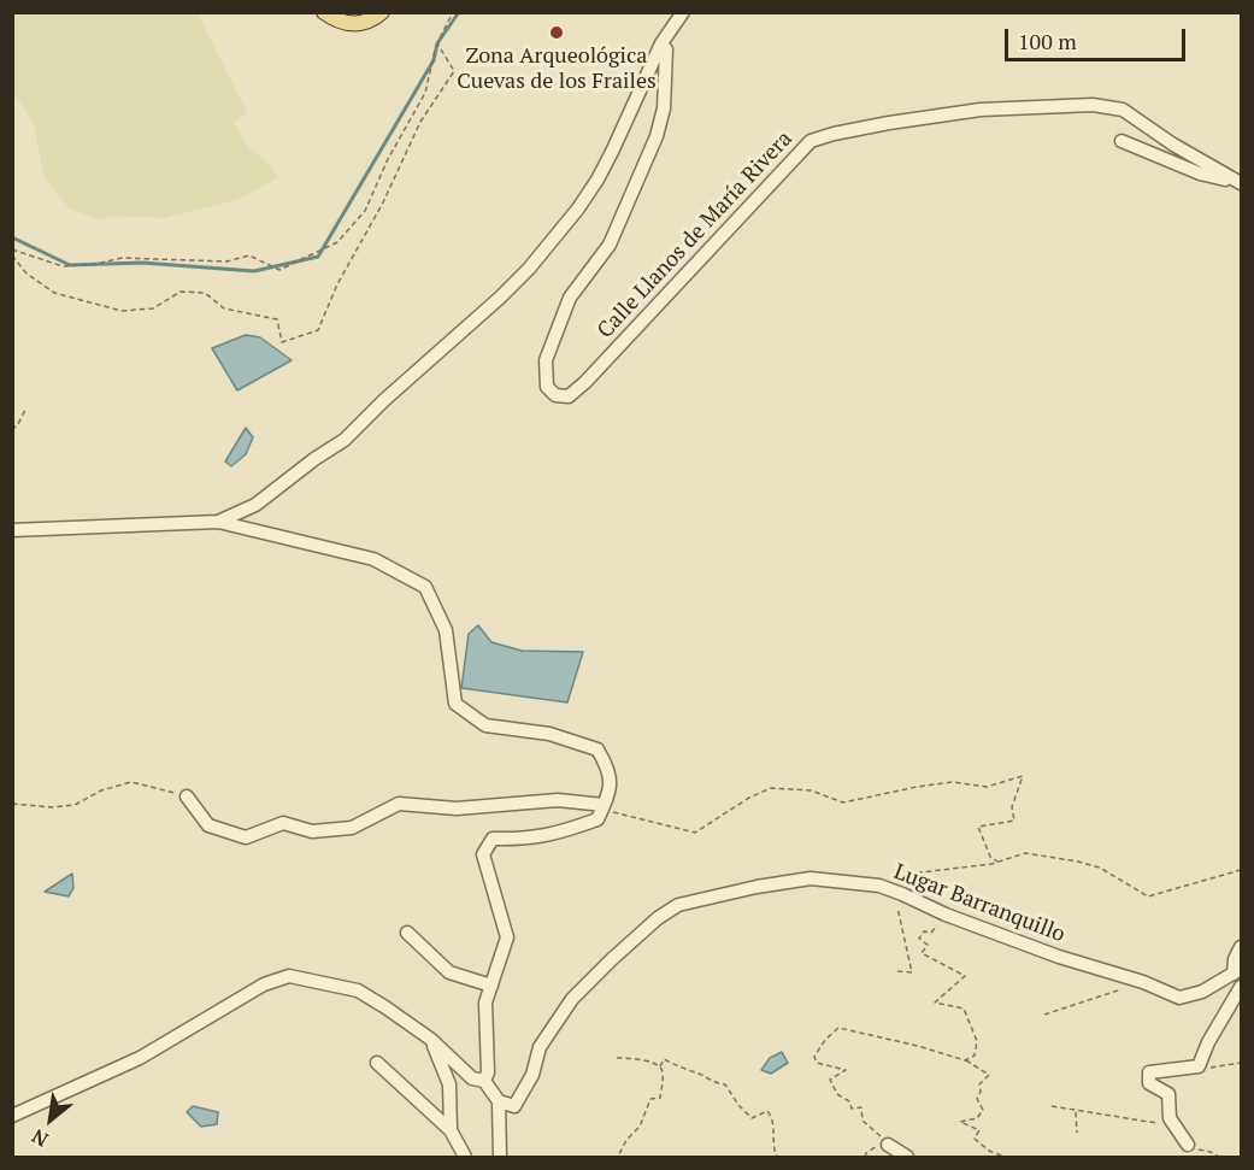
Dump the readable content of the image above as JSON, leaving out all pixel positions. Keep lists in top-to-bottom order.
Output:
{
  "streets": {
    "street": ["Calle Llanos de María Rivera", "Lugar Barranquillo"]
  },
  "places": ["Zona Arqueológica Cuevas de los Frailes"],
  "scale_bar": "100 m",
  "north": "bottom left"
}
